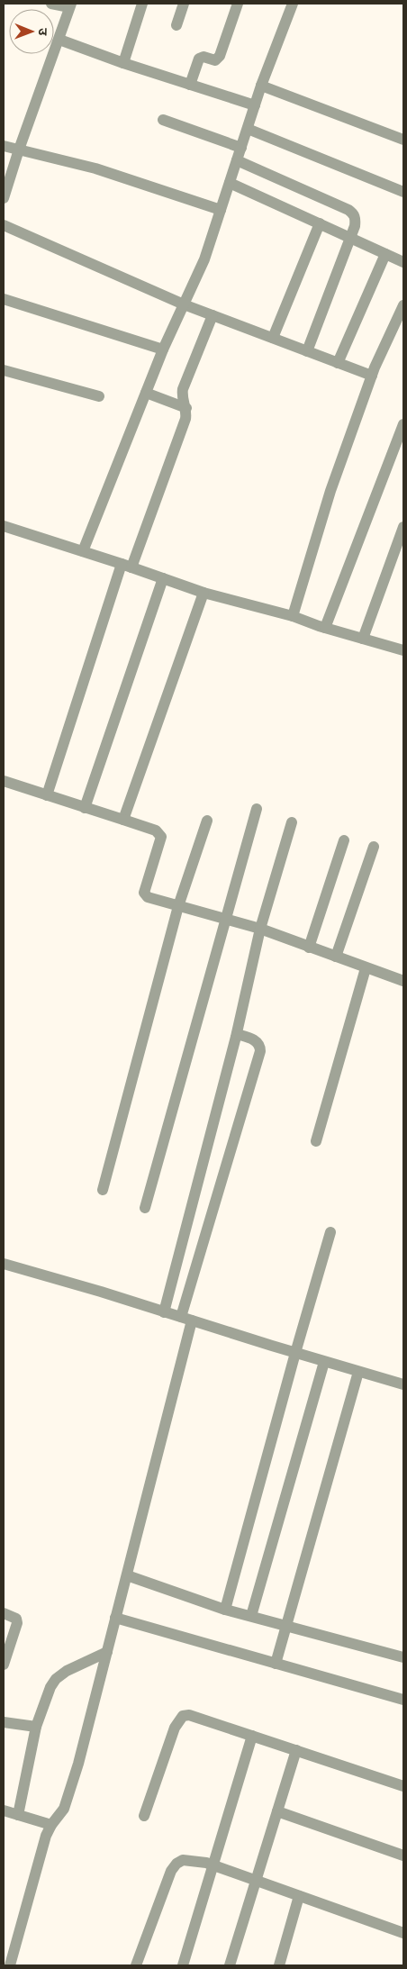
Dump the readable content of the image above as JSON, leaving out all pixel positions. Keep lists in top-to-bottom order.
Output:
{
  "north": "right"
}
